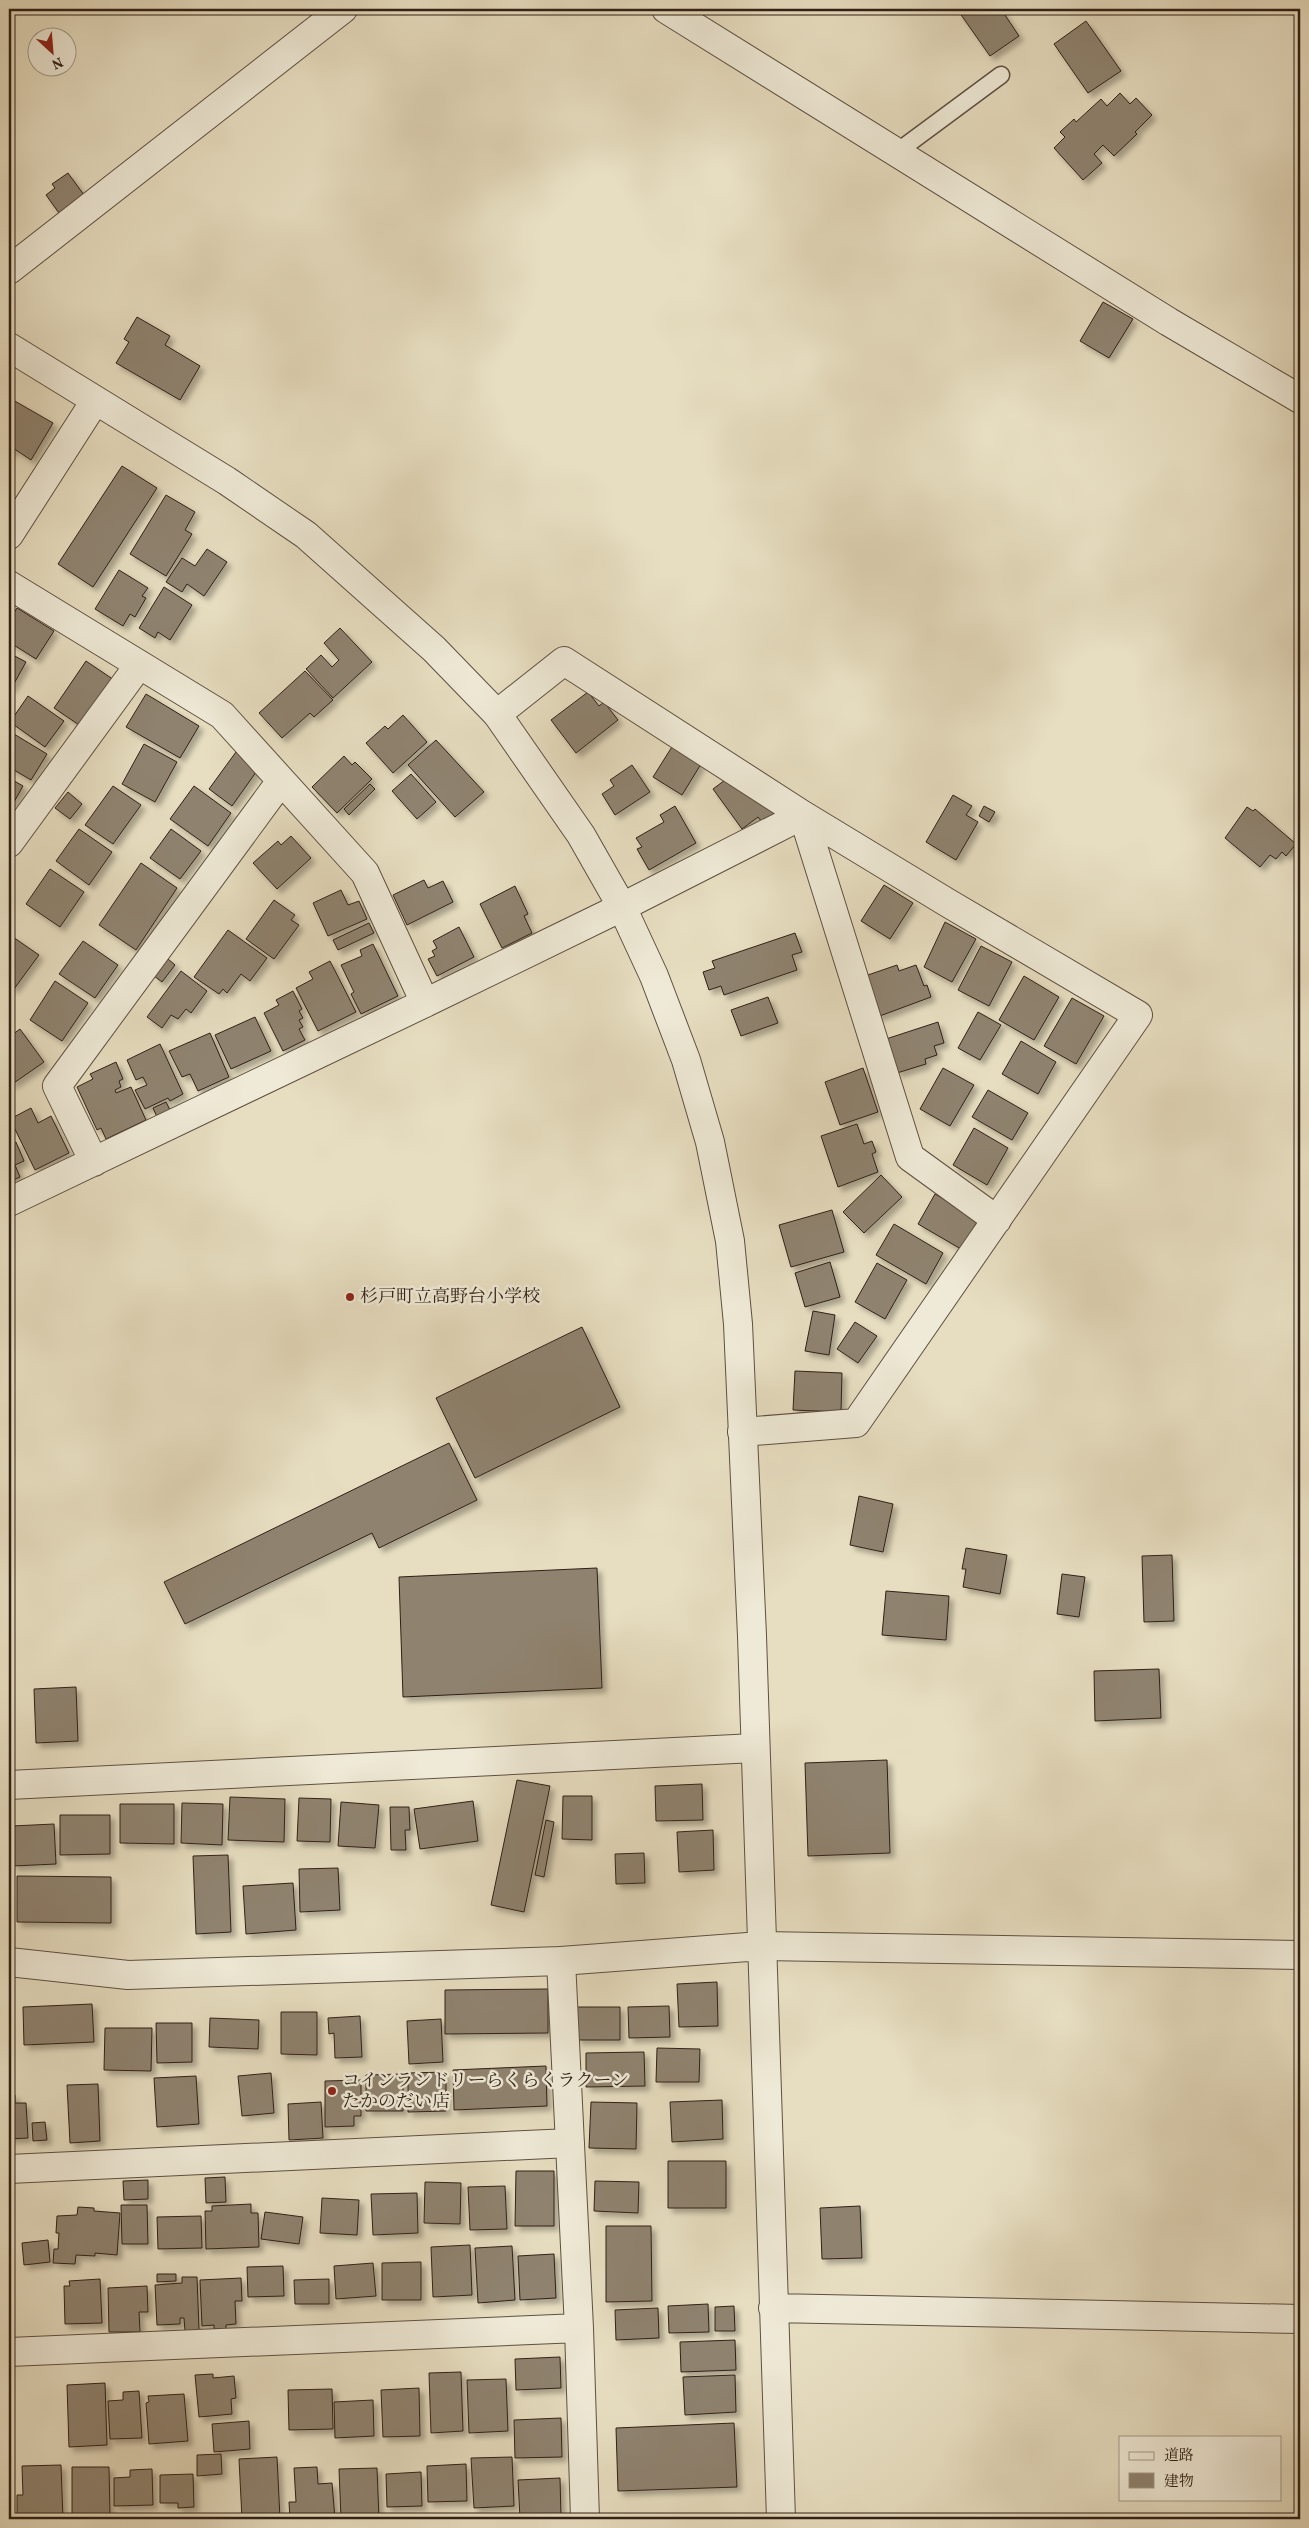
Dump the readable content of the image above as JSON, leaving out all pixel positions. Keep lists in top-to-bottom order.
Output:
{
  "places": ["杉戸町立高野台小学校", "コインランドリーらくらくラクーン たかのだい店"],
  "legend": ["道路", "建物"],
  "north": "bottom right"
}
